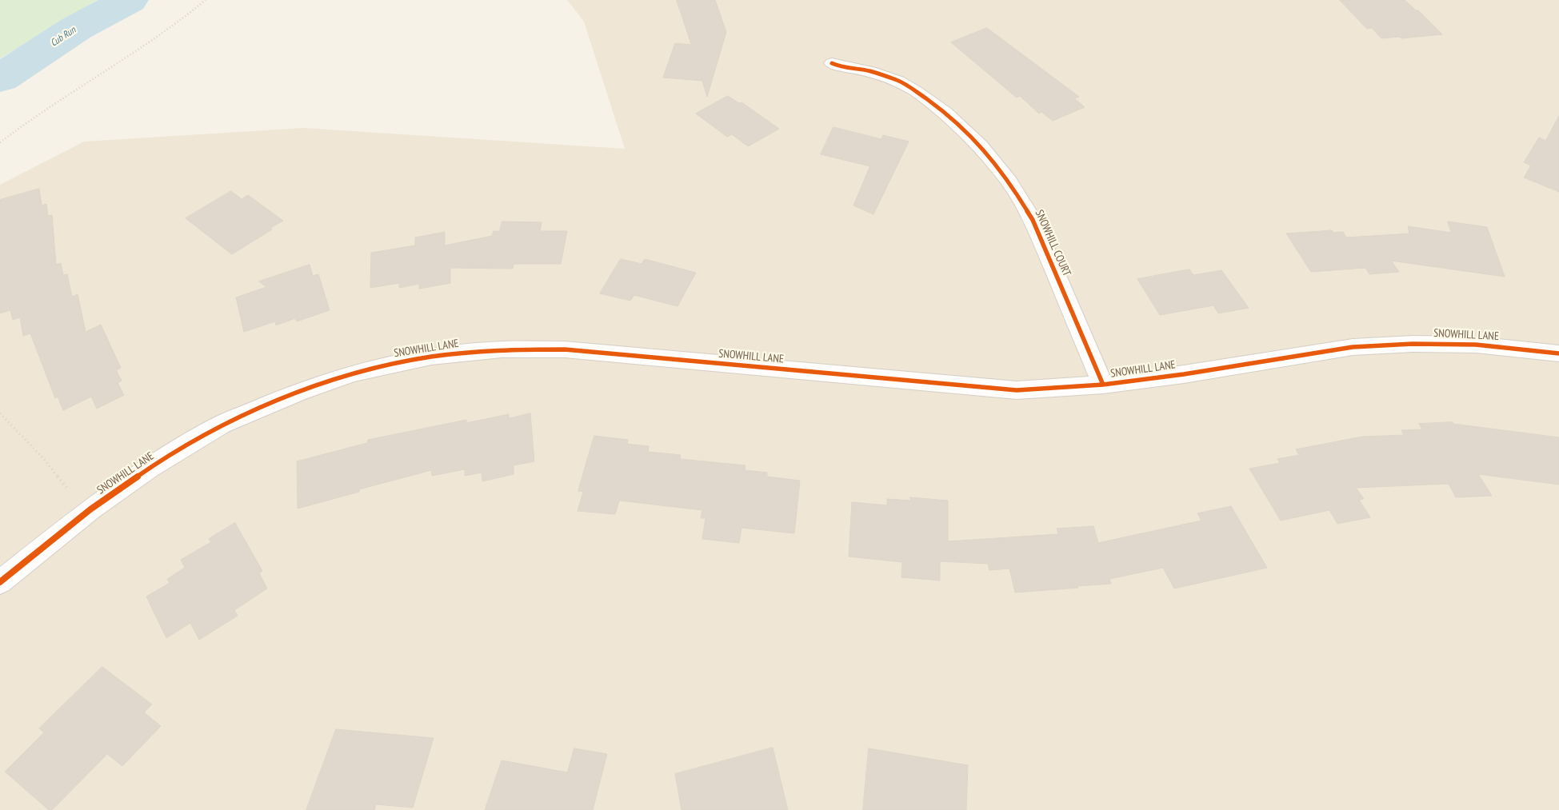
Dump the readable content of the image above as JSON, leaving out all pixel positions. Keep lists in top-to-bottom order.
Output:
{
  "streets": {
    "street": ["SNOWHILL COURT", "SNOWHILL LANE"]
  },
  "crossings": [
    ["SNOWHILL COURT", "SNOWHILL LANE"]
  ],
  "water": ["Cub Run"]
}
